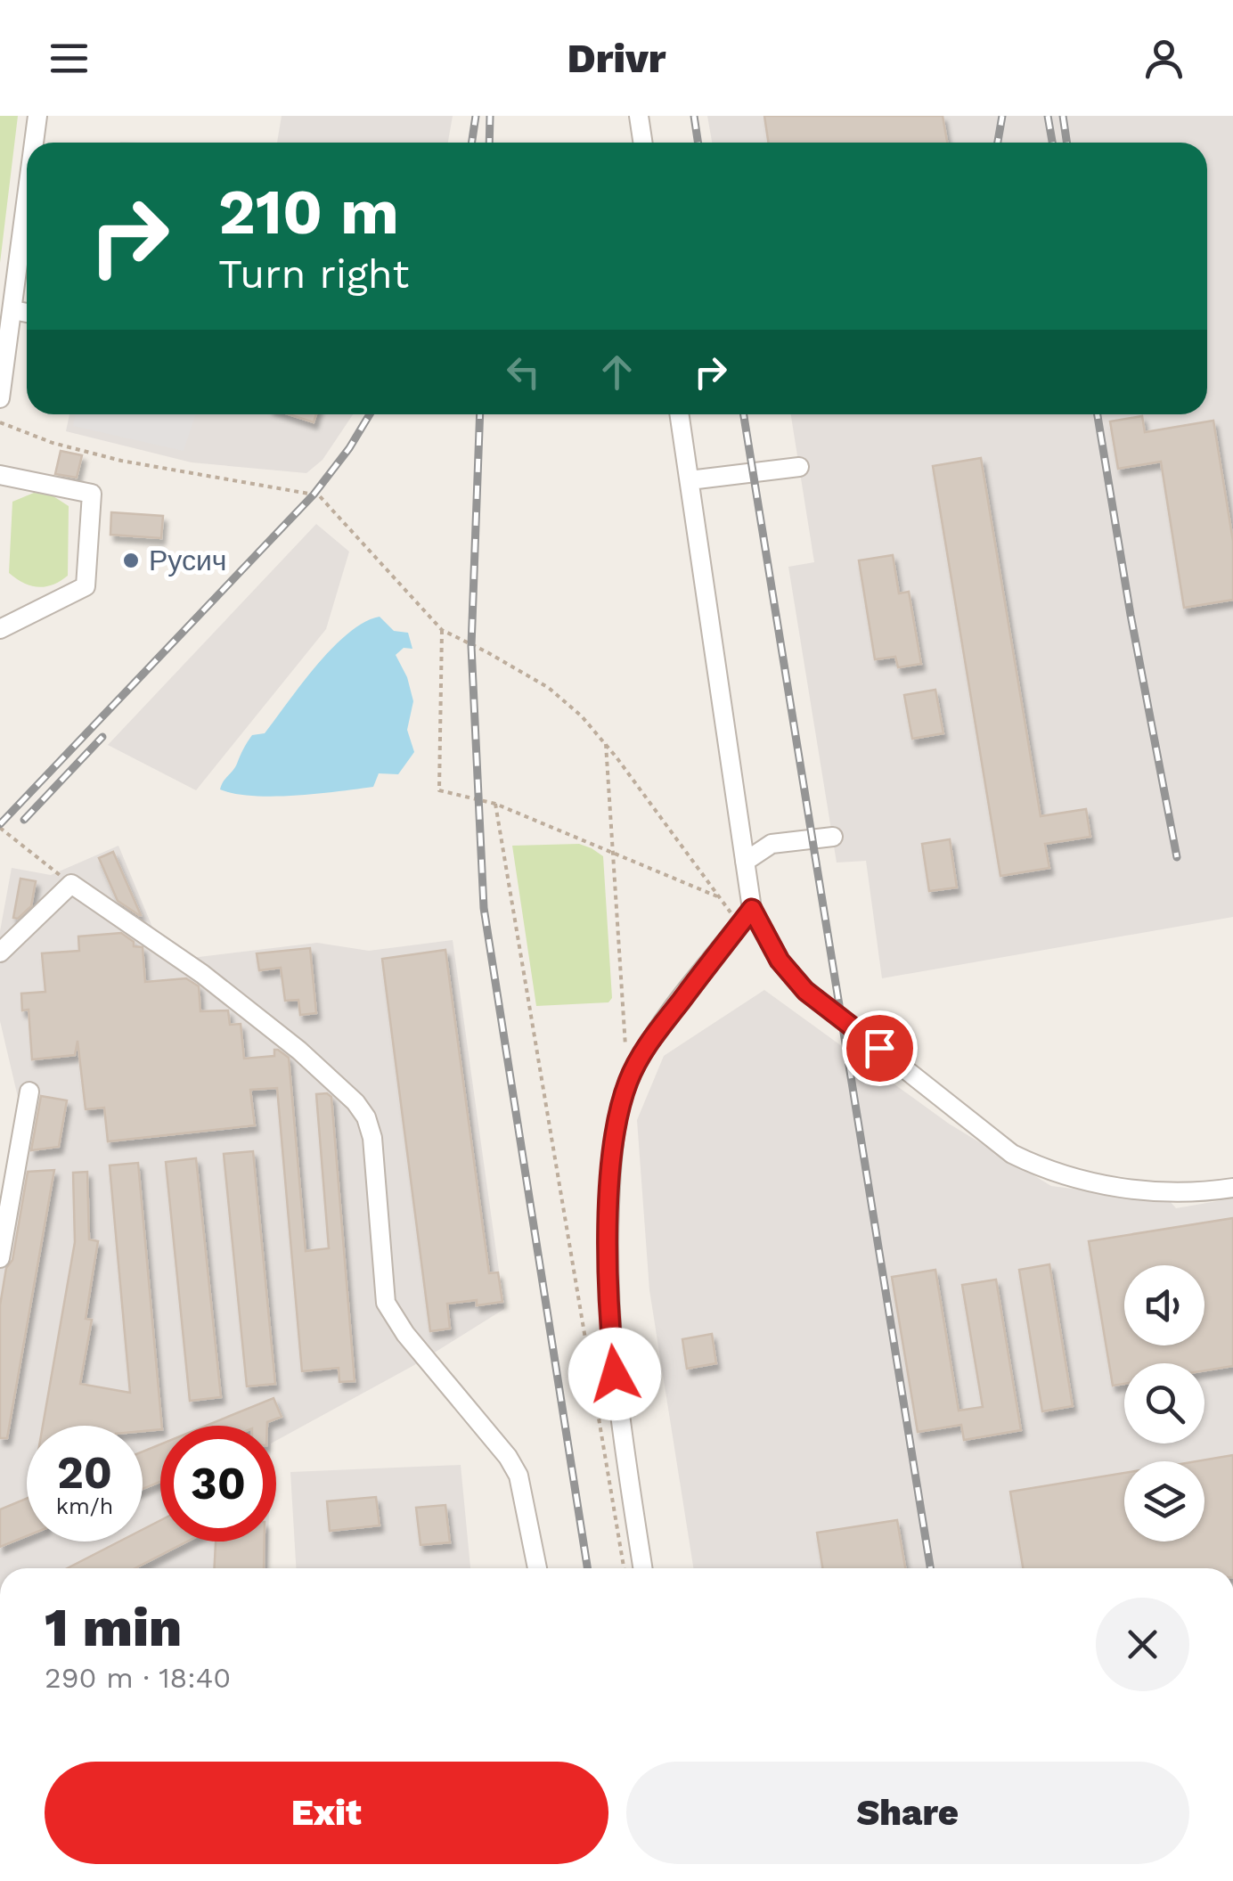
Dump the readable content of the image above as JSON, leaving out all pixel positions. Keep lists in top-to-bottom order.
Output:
{
  "places": ["Русич"],
  "page": {
    "header": "Drivr",
    "turn": ["210 m", "Turn right"],
    "speed": "20 km/h",
    "limit": "30",
    "heading": ["1 min", "290 m · 18:40"],
    "buttons": ["Exit", "Share"]
  }
}
